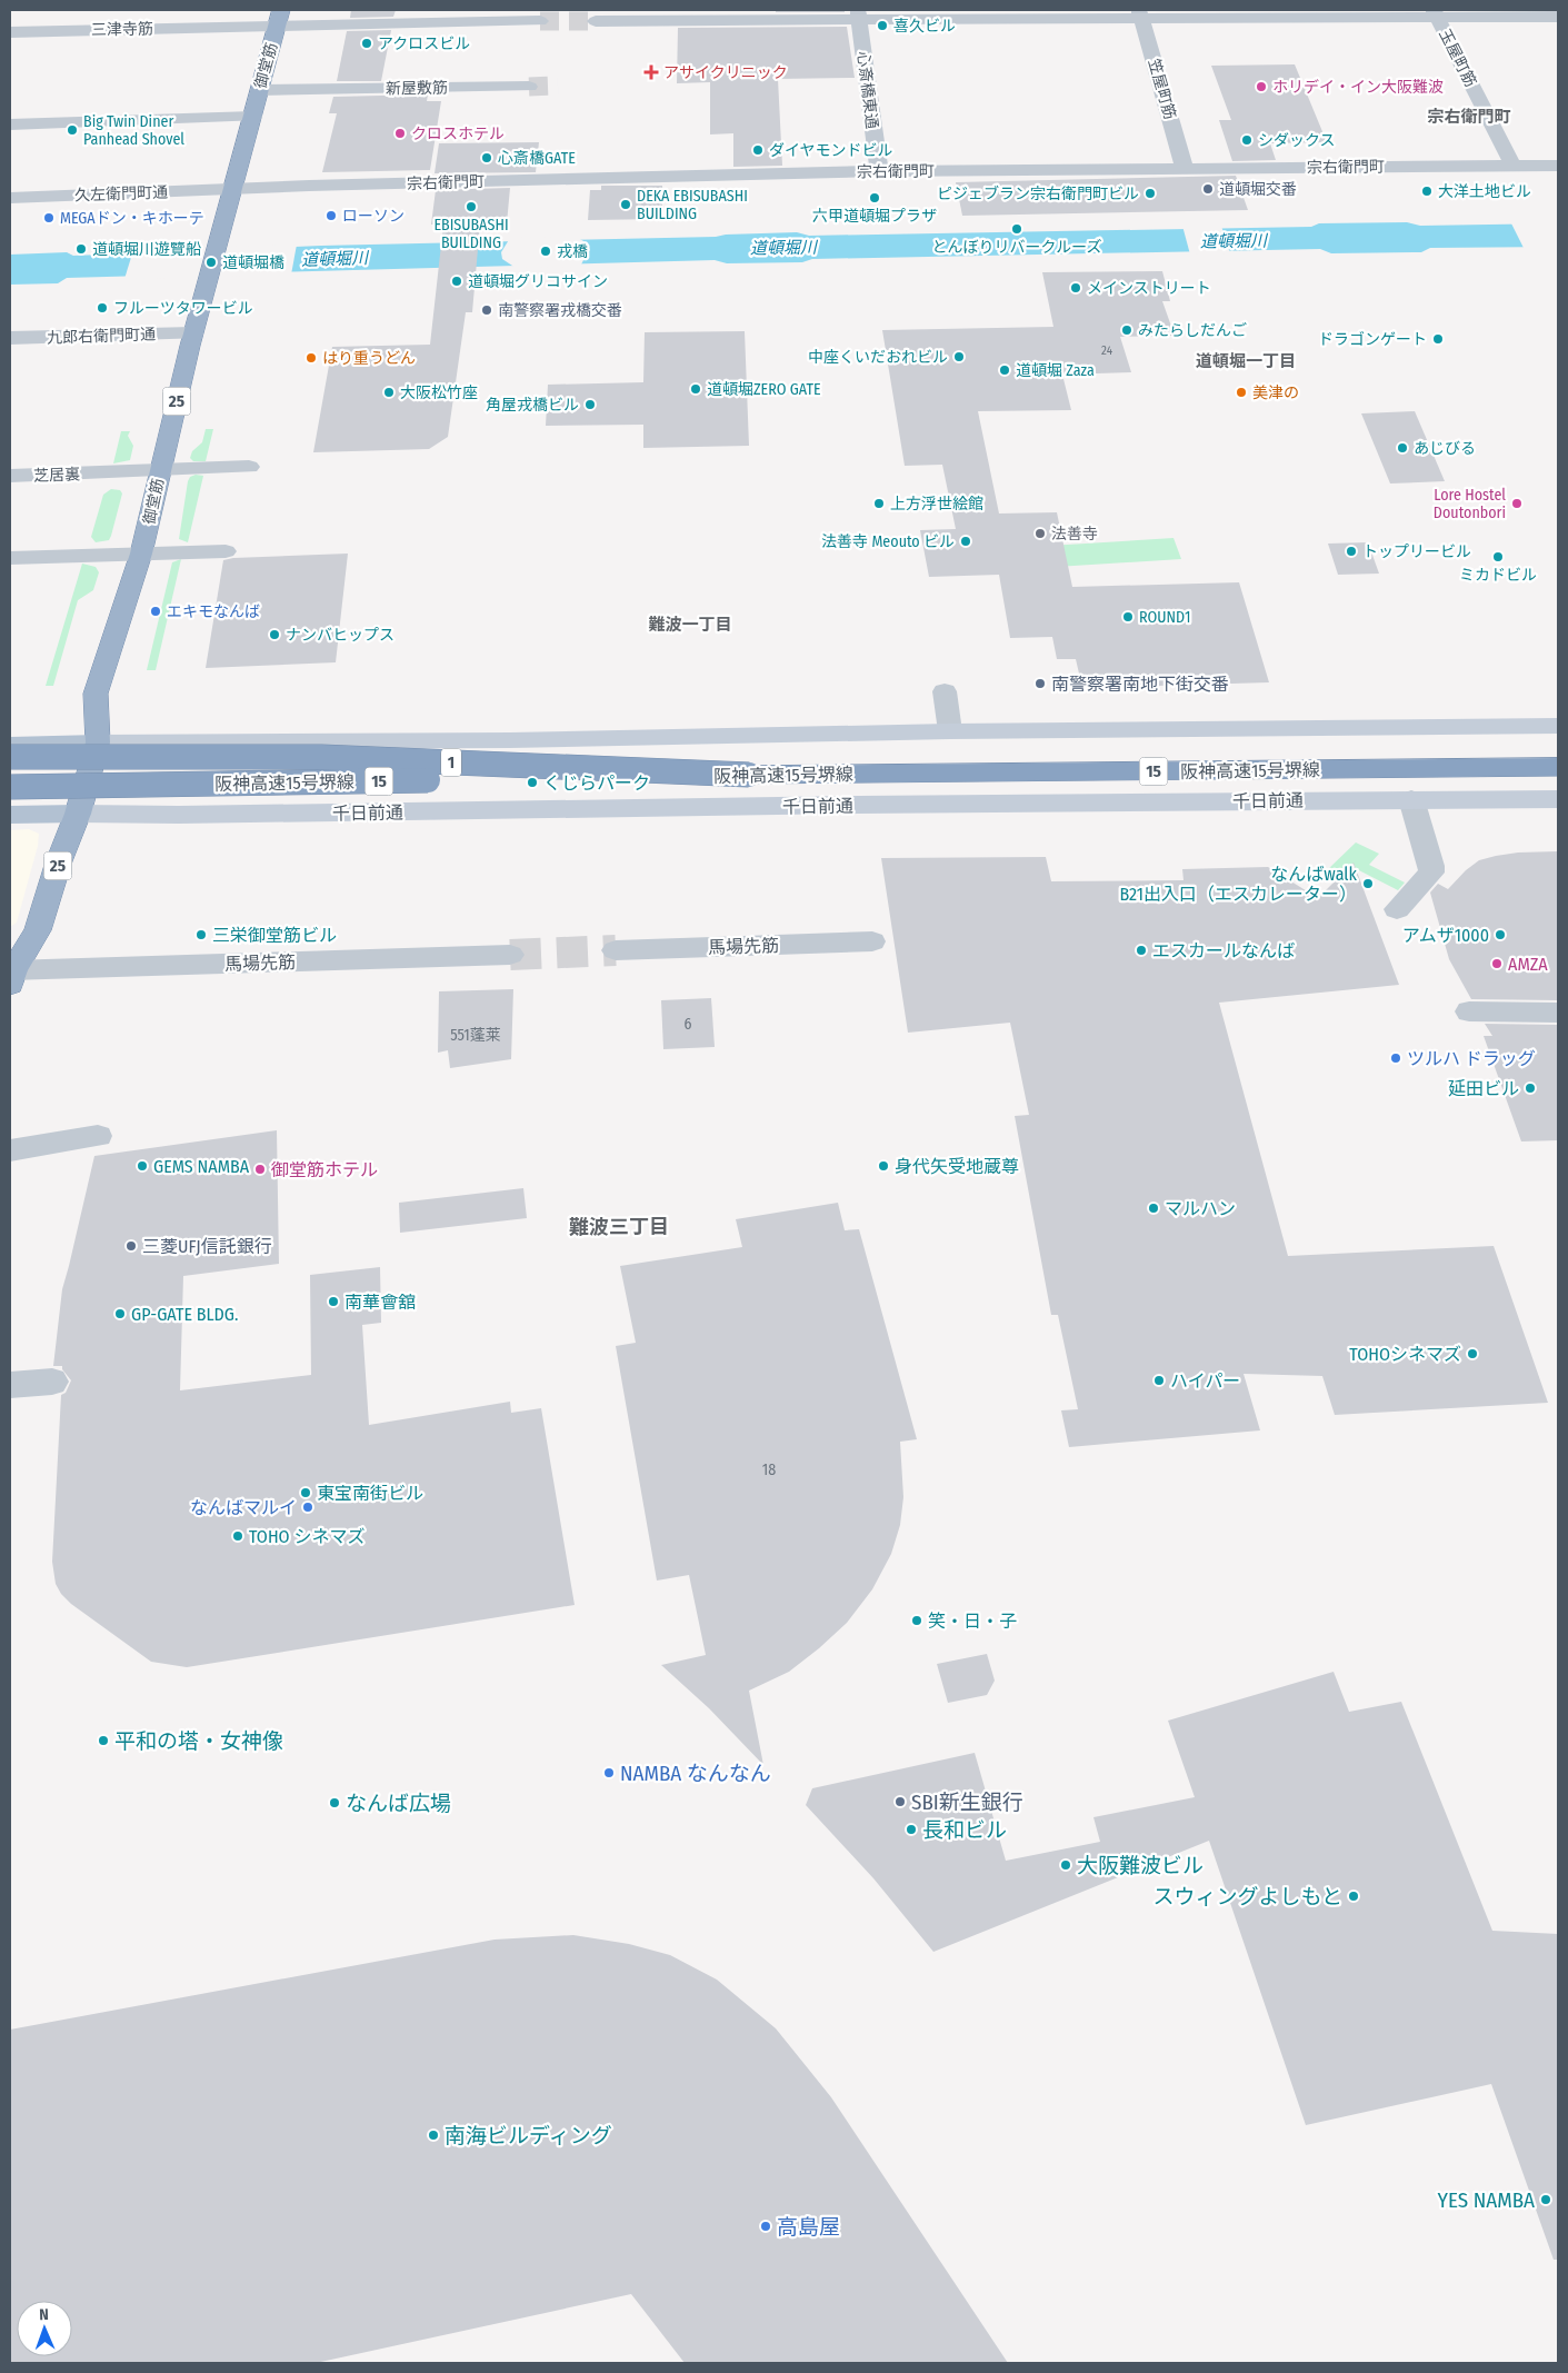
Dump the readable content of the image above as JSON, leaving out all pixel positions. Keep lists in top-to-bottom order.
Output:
{
  "streets": {
    "highway": [
      "御堂筋",
      "25",
      "1",
      "阪神高速15号堺線",
      "15"
    ],
    "main road": ["千日前通"],
    "street": [
      "三津寺筋",
      "玉屋町筋",
      "新屋敷筋",
      "笠屋町筋",
      "心斎橋東通",
      "宗右衛門町",
      "久左衛門町通",
      "九郎右衛門町通",
      "芝居裏",
      "馬場先筋"
    ]
  },
  "crossings": [
    ["三津寺筋", "御堂筋"],
    ["玉屋町筋", "宗右衛門町"],
    ["御堂筋", "新屋敷筋"],
    ["御堂筋", "宗右衛門町"],
    ["御堂筋", "久左衛門町通"],
    ["御堂筋", "九郎右衛門町通"],
    ["御堂筋", "芝居裏"],
    ["御堂筋", "千日前通"],
    ["御堂筋", "馬場先筋"],
    ["笠屋町筋", "宗右衛門町"],
    ["心斎橋東通", "宗右衛門町"],
    ["宗右衛門町", "久左衛門町通"],
    ["1", "阪神高速15号堺線"]
  ],
  "districts": [
    "宗右衛門町",
    "道頓堀一丁目",
    "難波一丁目",
    "難波三丁目"
  ],
  "water": ["道頓堀川"],
  "places": {
    "other": [
      "喜久ビル",
      "アクロスビル",
      "ホリデイ・イン大阪難波",
      "Big Twin Diner Panhead Shovel",
      "クロスホテル",
      "シダックス",
      "ダイヤモンドビル",
      "心斎橋GATE",
      "道頓堀交番",
      "大洋土地ビル",
      "ピジェブラン宗右衛門町ビル",
      "六甲道頓堀プラザ",
      "DEKA EBISUBASHI BUILDING",
      "EBISUBASHI BUILDING",
      "ローソン",
      "MEGAドン・キホーテ",
      "とんぼりリバークルーズ",
      "道頓堀川遊覽船",
      "戎橋",
      "道頓堀橋",
      "道頓堀グリコサイン",
      "メインストリート",
      "フルーツタワービル",
      "南警察署戎橋交番",
      "みたらしだんご",
      "ドラゴンゲート",
      "中座くいだおれビル",
      "はり重うどん",
      "道頓堀 Zaza",
      "道頓堀ZERO GATE",
      "大阪松竹座",
      "美津の",
      "角屋戎橋ビル",
      "あじびる",
      "上方浮世絵館",
      "Lore Hostel Doutonbori",
      "法善寺",
      "法善寺 Meouto ビル",
      "トップリービル",
      "ミカドビル",
      "エキモなんば",
      "ROUND1",
      "ナンバヒップス",
      "南警察署南地下街交番",
      "くじらパーク",
      "なんばwalk B21出入口（エスカレーター）",
      "三栄御堂筋ビル",
      "アムザ1000",
      "エスカールなんば",
      "AMZA",
      "ツルハ ドラッグ",
      "延田ビル",
      "GEMS NAMBA",
      "身代矢受地蔵尊",
      "御堂筋ホテル",
      "マルハン",
      "三菱UFJ信託銀行",
      "南華會舘",
      "GP-GATE BLDG.",
      "TOHOシネマズ",
      "ハイパー",
      "東宝南街ビル",
      "なんばマルイ",
      "TOHO シネマズ",
      "笑・日・子",
      "平和の塔・女神像",
      "NAMBA なんなん",
      "SBI新生銀行",
      "なんば広場",
      "長和ビル",
      "大阪難波ビル",
      "スウィングよしもと",
      "南海ビルディング",
      "YES NAMBA",
      "高島屋"
    ],
    "health": ["アサイクリニック"]
  },
  "house_numbers": [
    "24",
    "6",
    "551蓬莱",
    "18"
  ],
  "north": "top"
}
